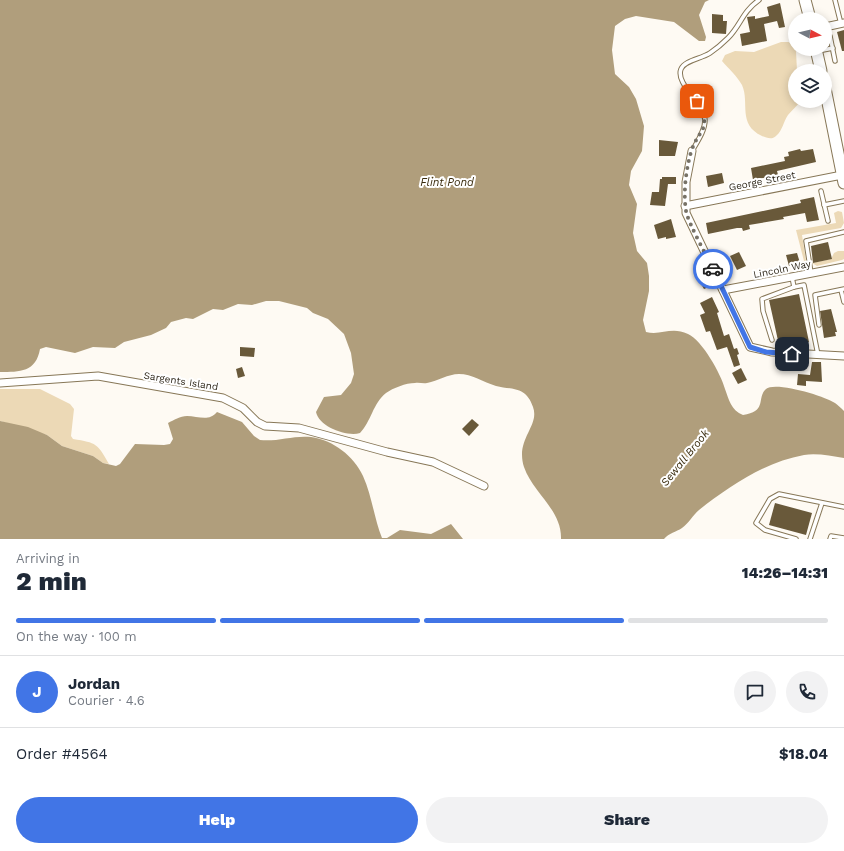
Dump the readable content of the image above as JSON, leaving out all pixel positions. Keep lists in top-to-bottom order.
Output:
{
  "streets": {
    "street": ["George Street", "Lincoln Way", "Sargents Island"]
  },
  "water": ["Flint Pond", "Sewall Brook"],
  "north": "right",
  "page": {
    "heading": ["2 min", "Arriving in", "14:26–14:31"],
    "panel": [
      "Jordan",
      "Courier · 4.6",
      "Order #4564",
      "$18.04"
    ],
    "bar": "On the way · 100 m",
    "round": "J",
    "buttons": ["Help", "Share"]
  }
}
